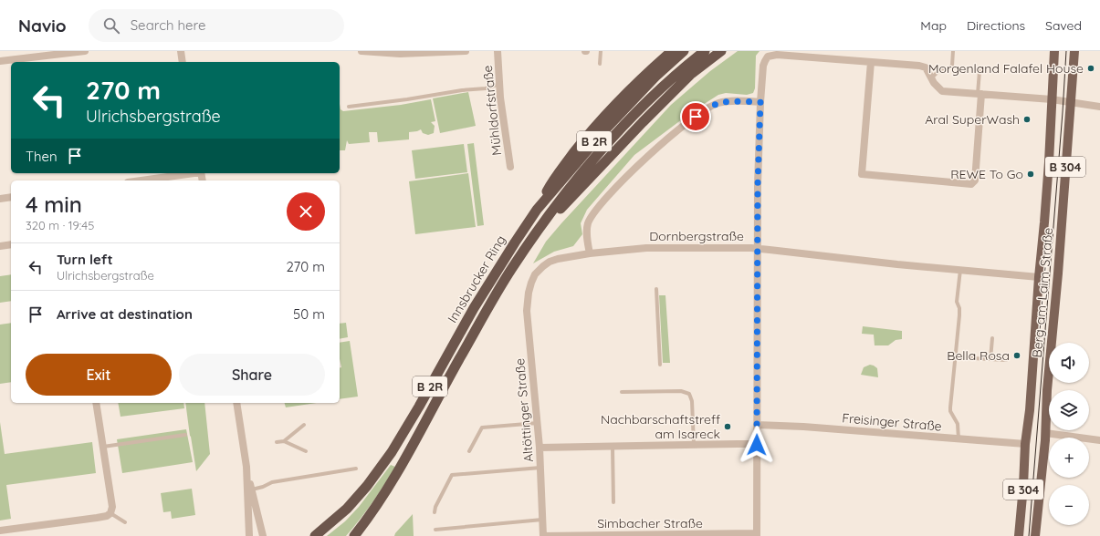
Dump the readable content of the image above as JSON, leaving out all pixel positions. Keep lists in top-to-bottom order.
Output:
{
  "streets": {
    "highway": ["B 2R", "Innsbrucker Ring"],
    "main road": ["B 304", "Berg-am-Laim-Straße"],
    "street": [
      "Mühldorfstraße",
      "Dornbergstraße",
      "Altöttinger Straße",
      "Freisinger Straße",
      "Simbacher Straße"
    ]
  },
  "crossings": [
    ["Dornbergstraße", "Berg-am-Laim-Straße"],
    ["Dornbergstraße", "Altöttinger Straße"],
    ["Berg-am-Laim-Straße", "Freisinger Straße"],
    ["Altöttinger Straße", "Simbacher Straße"]
  ],
  "places": [
    "Morgenland Falafel House",
    "Aral SuperWash",
    "REWE To Go",
    "Bella Rosa",
    "Nachbarschaftstreff am Isareck"
  ],
  "page": {
    "header": "Navio",
    "search": "Search here",
    "nav": ["Map", "Directions", "Saved"],
    "turn": ["270 m", "Ulrichsbergstraße"],
    "then": "Then",
    "heading": ["4 min", "320 m · 19:45"],
    "list": [
      {
        "name": "Turn left",
        "note": "Ulrichsbergstraße",
        "value": "270 m"
      },
      {
        "name": "Arrive at destination",
        "value": "50 m"
      }
    ],
    "map_buttons": ["+", "−"],
    "buttons": ["Exit", "Share"]
  }
}
